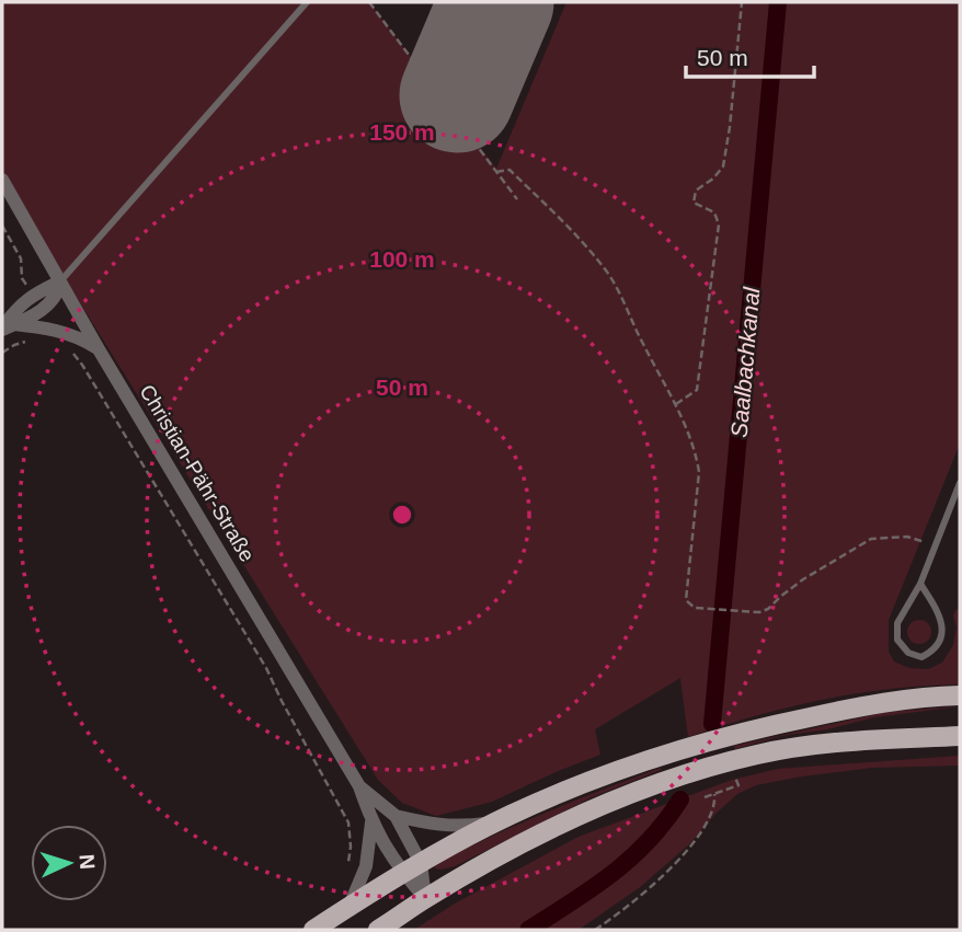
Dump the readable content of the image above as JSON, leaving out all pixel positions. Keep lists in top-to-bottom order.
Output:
{
  "streets": {
    "street": ["Christian-Pähr-Straße"]
  },
  "water": ["Saalbachkanal"],
  "scale_bar": "50 m",
  "north": "right",
  "rings": ["150 m", "100 m", "50 m"]
}
